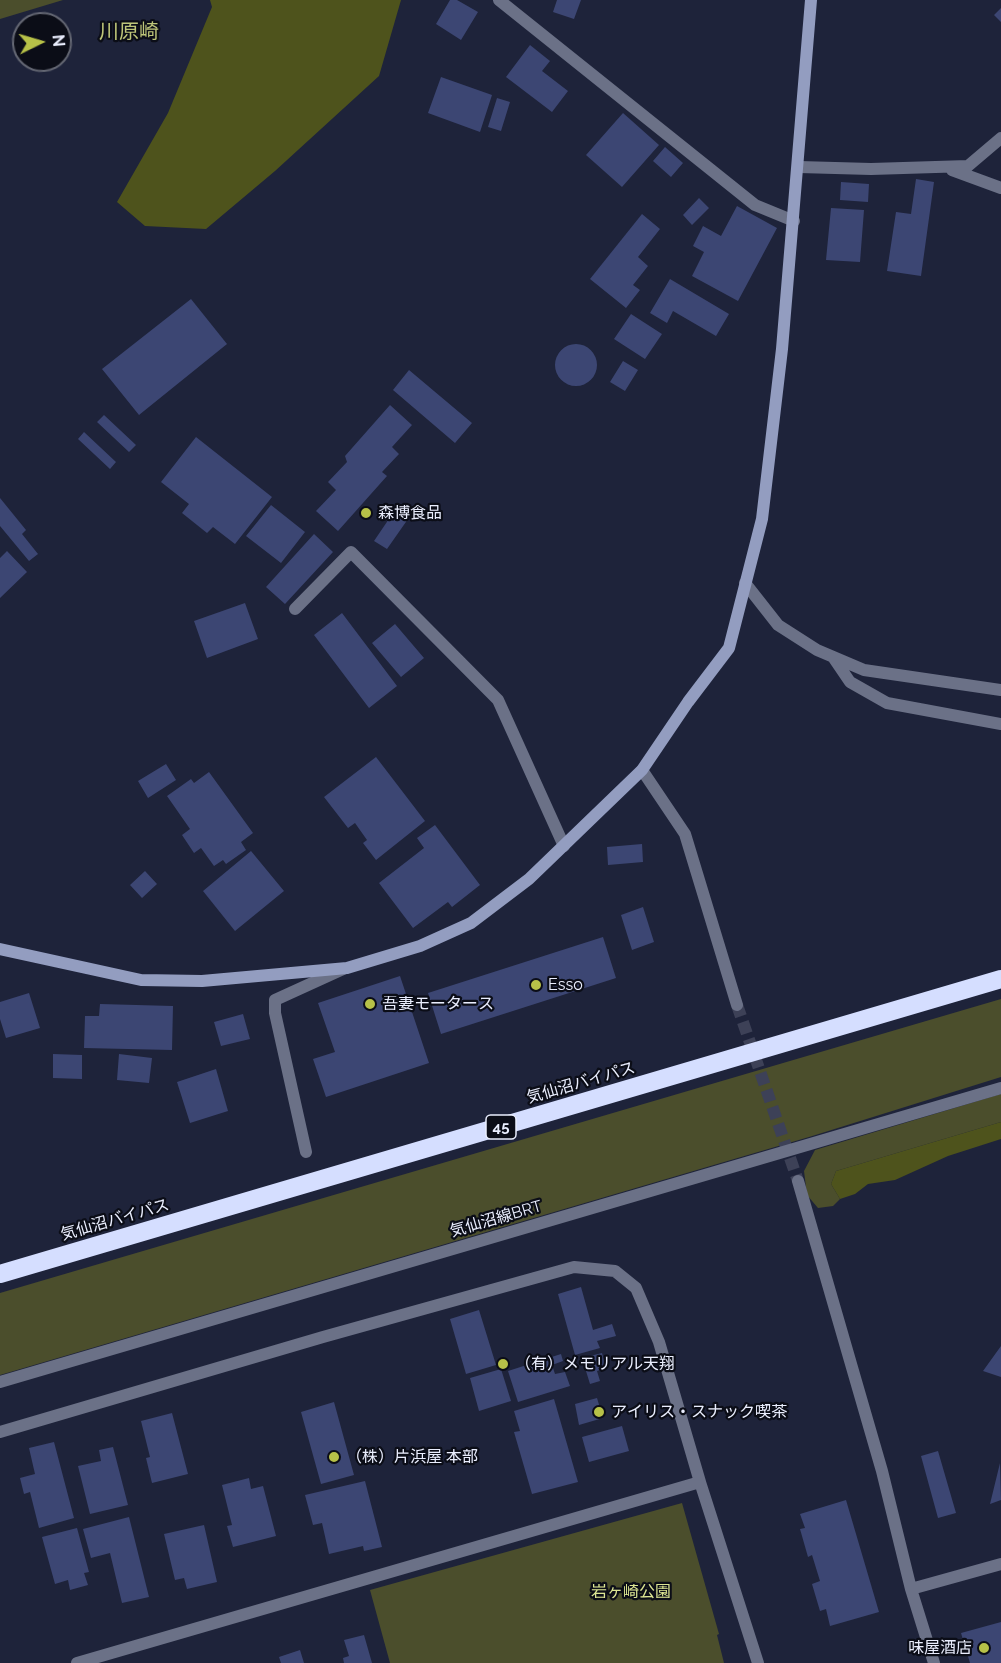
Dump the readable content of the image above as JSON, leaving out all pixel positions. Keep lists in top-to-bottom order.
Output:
{
  "streets": {
    "highway": ["気仙沼バイパス", "45"],
    "street": ["気仙沼線BRT"]
  },
  "districts": ["川原崎"],
  "parks": ["岩ヶ崎公園"],
  "places": [
    "森博食品",
    "Esso",
    "吾妻モータース",
    "（有）メモリアル天翔",
    "アイリス・スナック喫茶",
    "（株）片浜屋 本部",
    "味屋酒店"
  ],
  "north": "right"
}
